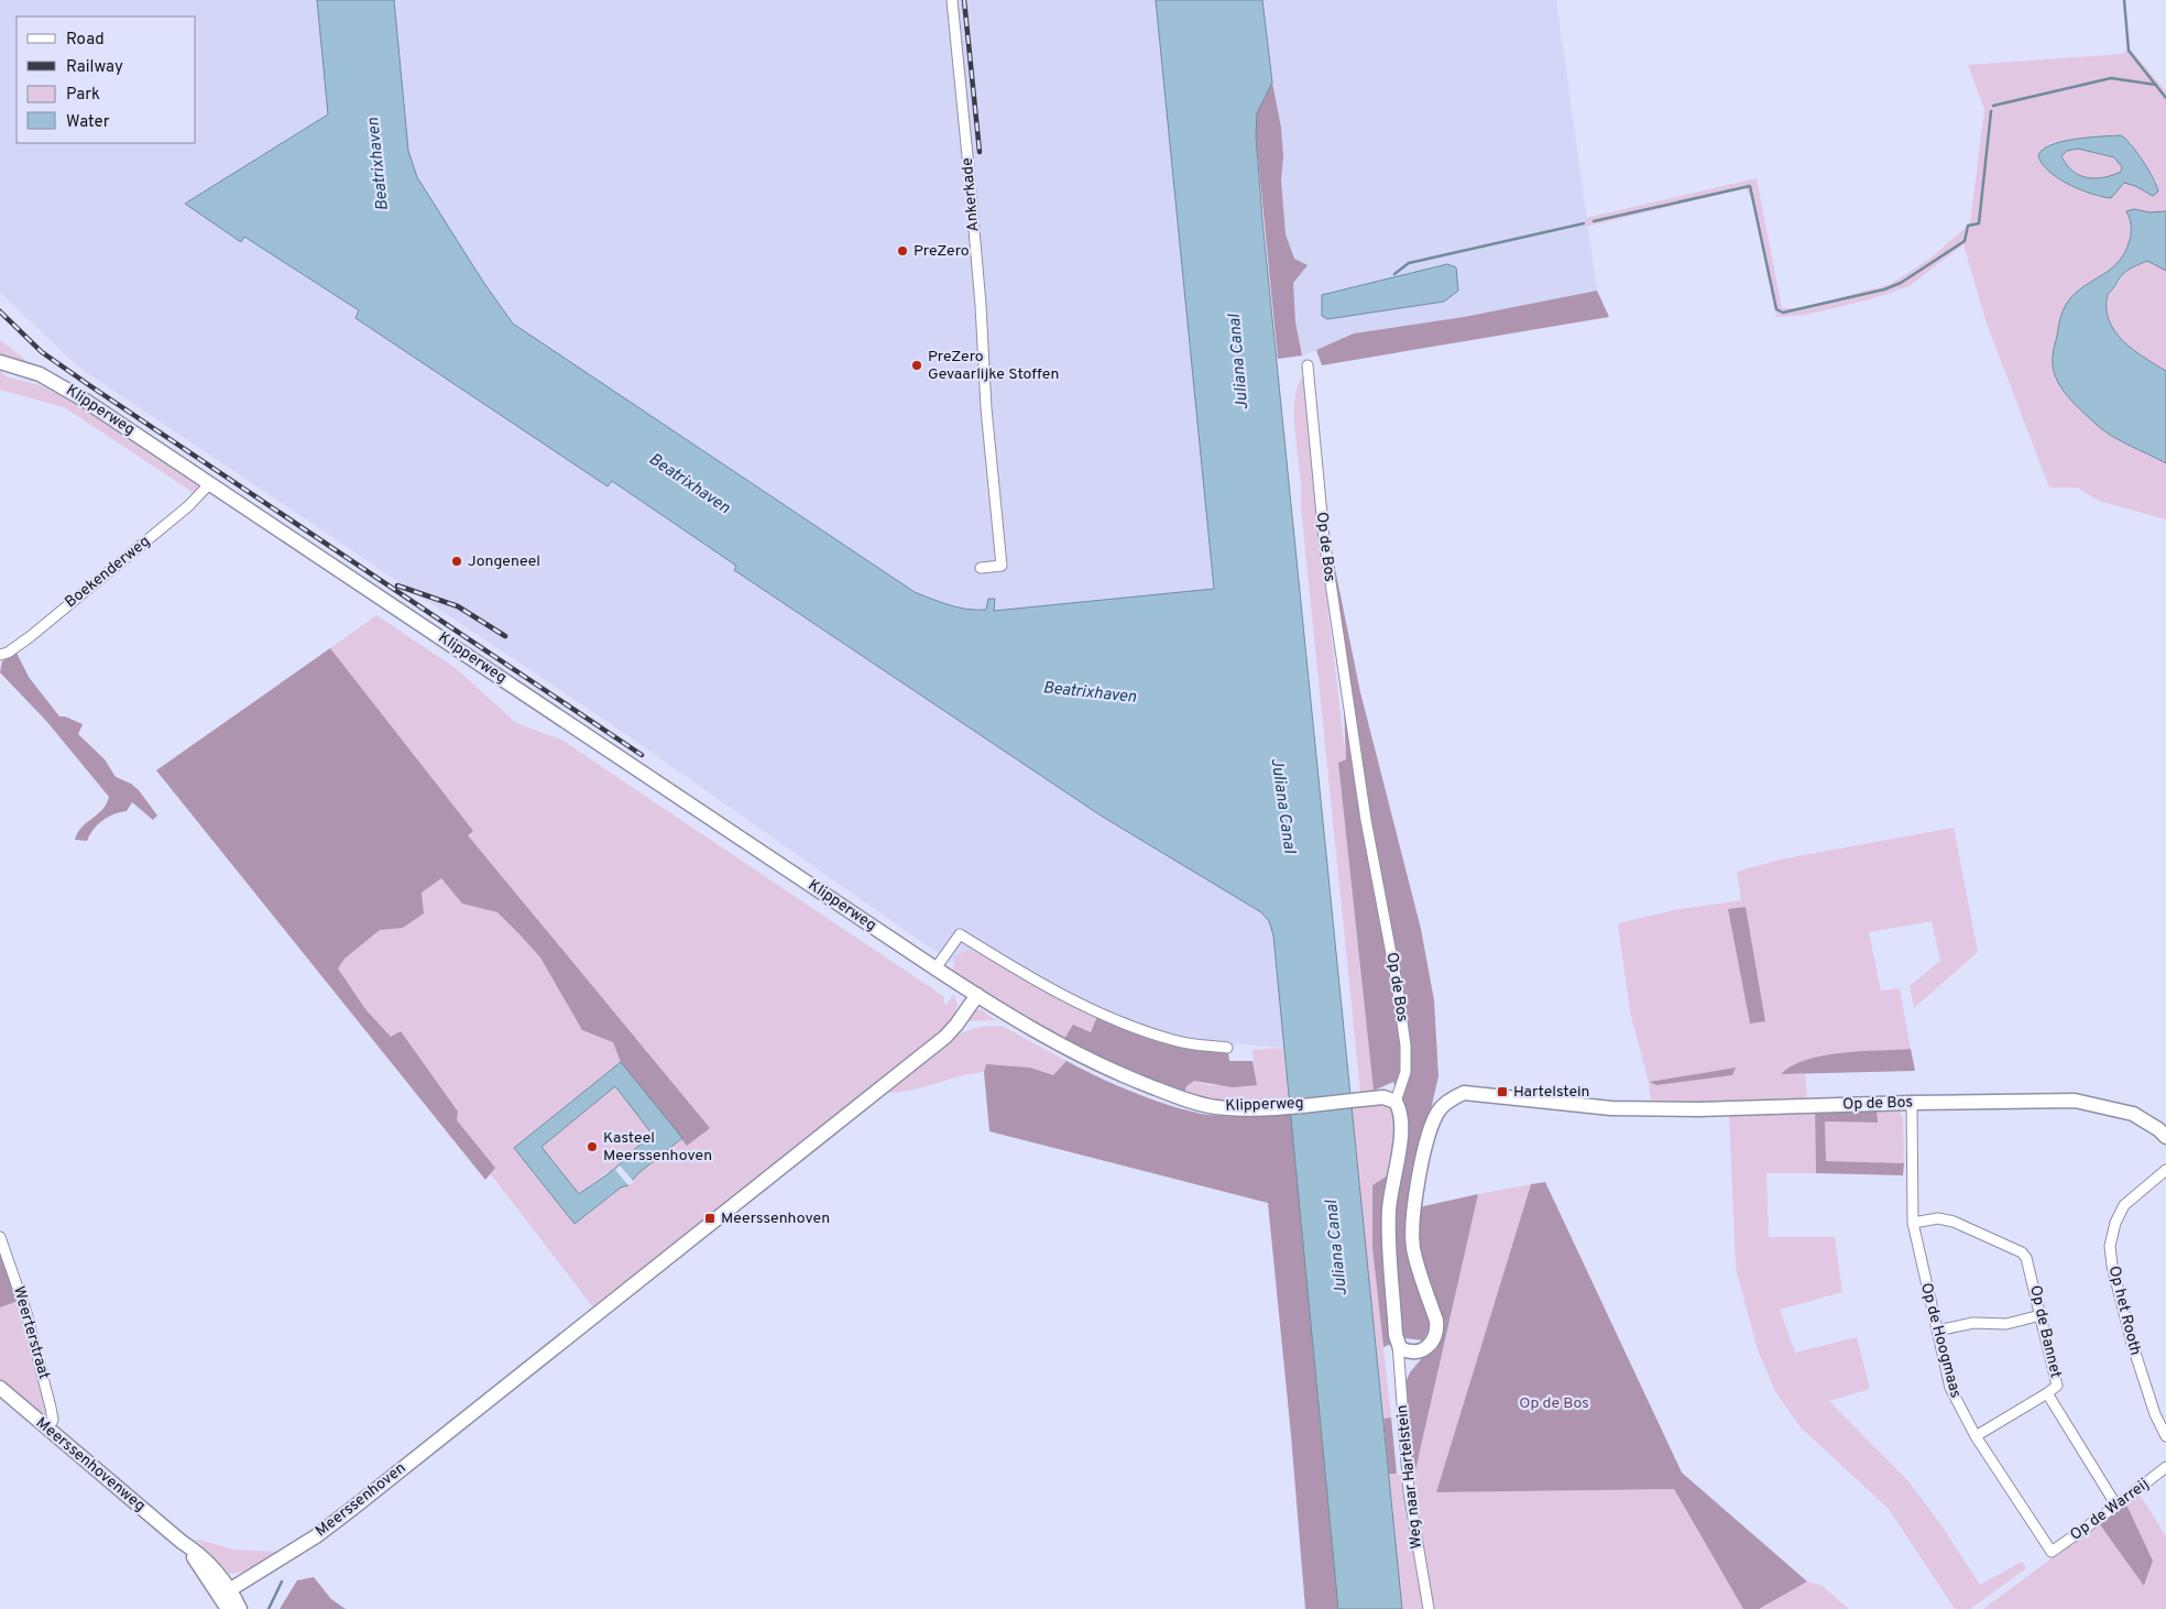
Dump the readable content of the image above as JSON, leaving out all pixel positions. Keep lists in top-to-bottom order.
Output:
{
  "streets": {
    "street": [
      "Ankerkade",
      "Klipperweg",
      "Op de Bos",
      "Boekenderweg",
      "Op het Rooth",
      "Op de Bannet",
      "Weerterstraat",
      "Op de Hoogmaas",
      "Meerssenhovenweg",
      "Weg naar Hartelstein",
      "Meerssenhoven",
      "Op de Warreij"
    ]
  },
  "crossings": [
    ["Klipperweg", "Op de Bos"],
    ["Klipperweg", "Boekenderweg"],
    ["Klipperweg", "Meerssenhoven"],
    ["Op de Bos", "Op de Hoogmaas"],
    ["Op de Bos", "Weg naar Hartelstein"],
    ["Op de Bannet", "Op de Hoogmaas"],
    ["Op de Bannet", "Op de Warreij"],
    ["Weerterstraat", "Meerssenhovenweg"],
    ["Op de Hoogmaas", "Op de Warreij"],
    ["Meerssenhovenweg", "Meerssenhoven"]
  ],
  "water": ["Beatrixhaven", "Juliana Canal"],
  "parks": ["Op de Bos"],
  "places": {
    "other": [
      "PreZero",
      "PreZero Gevaarlijke Stoffen",
      "Jongeneel",
      "Kasteel Meerssenhoven"
    ],
    "transit": ["Hartelstein", "Meerssenhoven"]
  },
  "legend": [
    "Road",
    "Railway",
    "Park",
    "Water"
  ]
}
